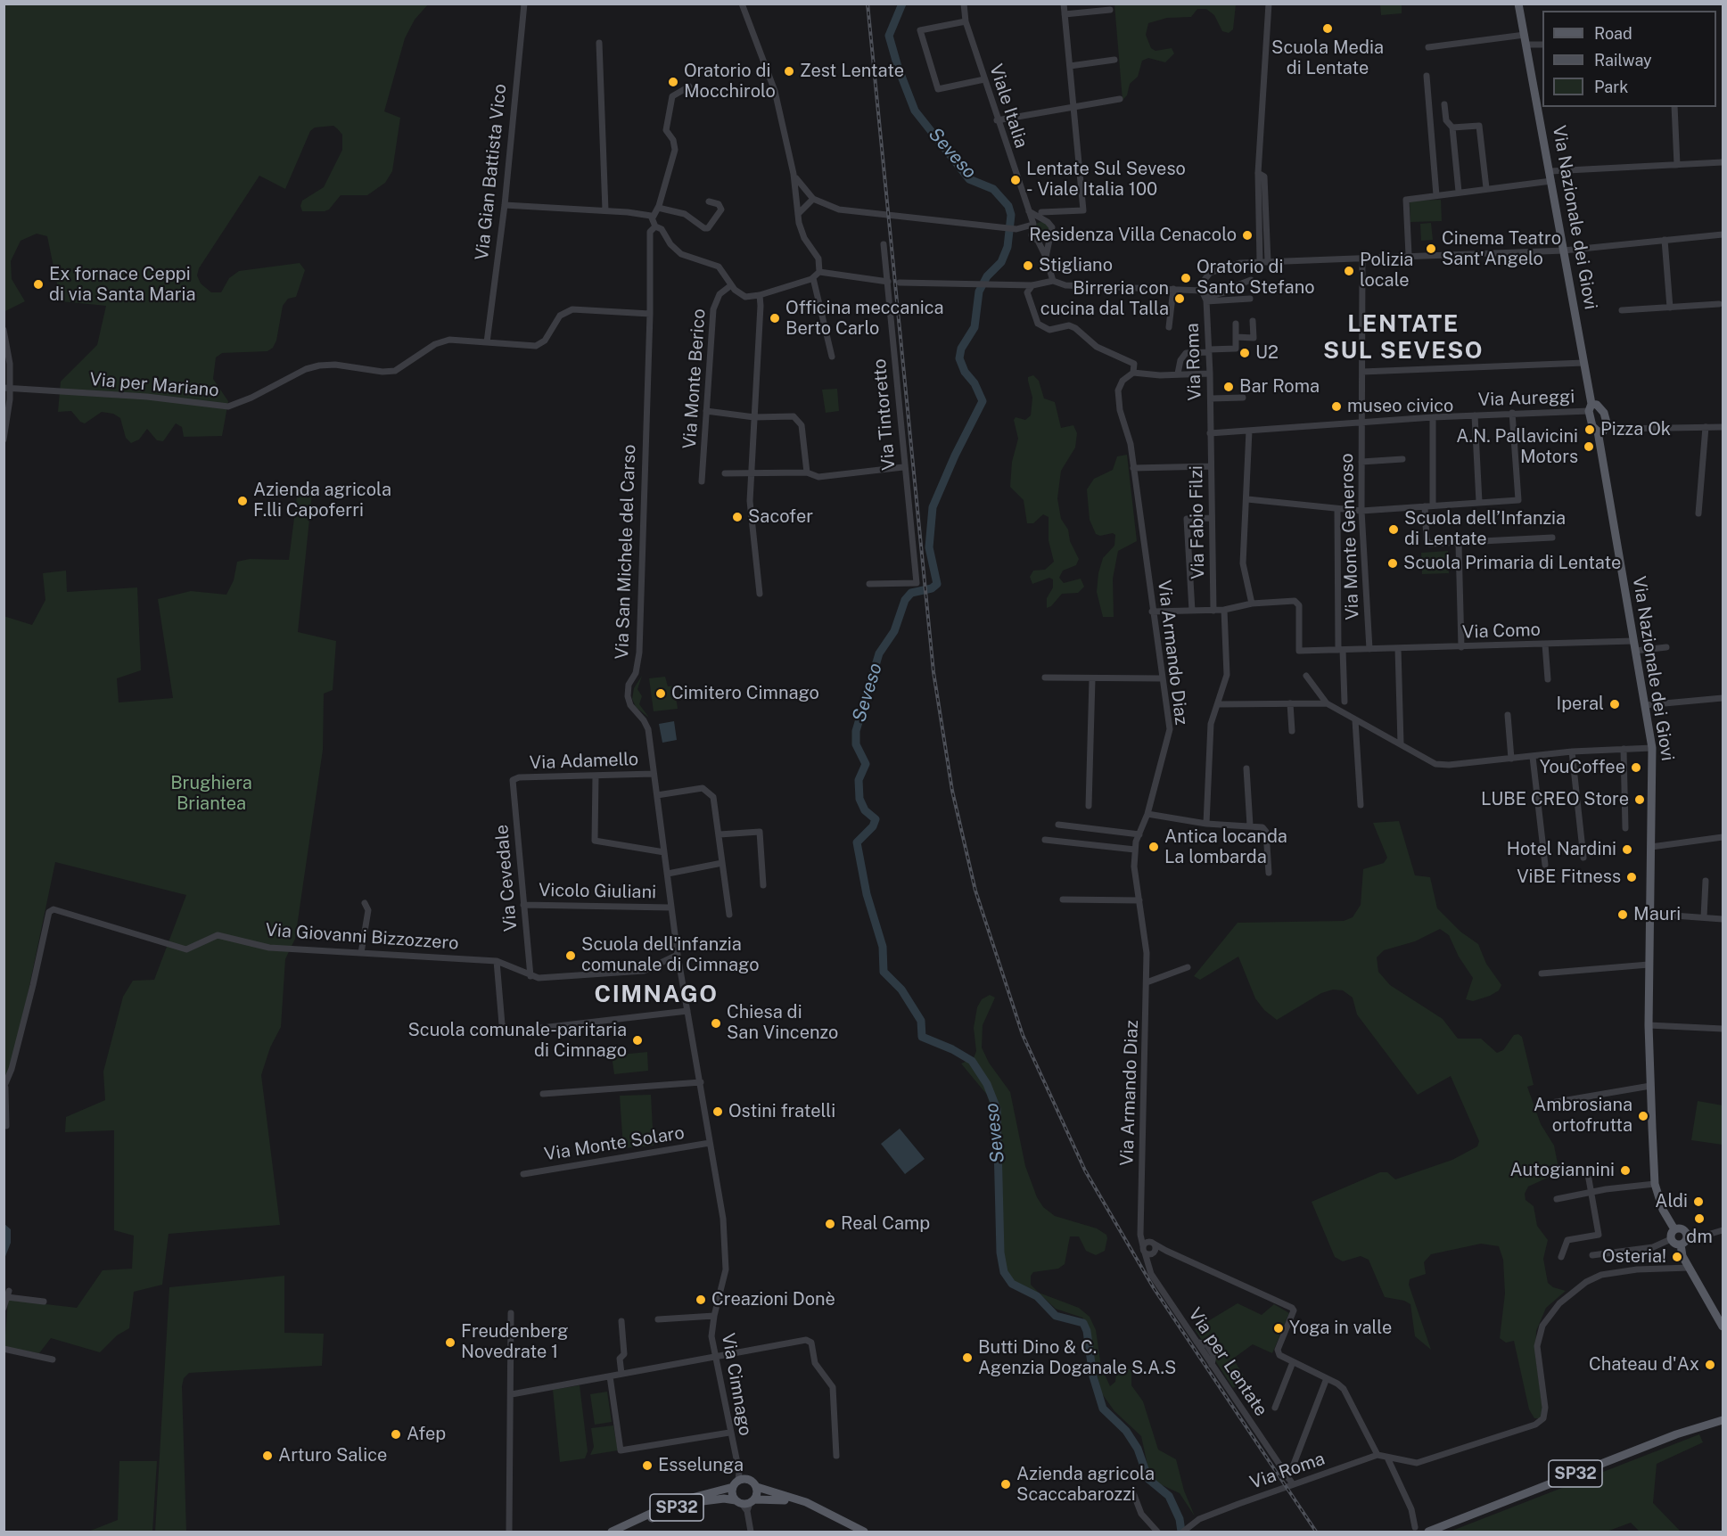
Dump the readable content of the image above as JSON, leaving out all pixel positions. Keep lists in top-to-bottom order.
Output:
{
  "streets": {
    "main road": ["Via Nazionale dei Giovi", "SP32"],
    "street": [
      "Viale Italia",
      "Via Gian Battista Vico",
      "Via Roma",
      "Via Monte Berico",
      "Via per Mariano",
      "Via Aureggi",
      "Via Tintoretto",
      "Via Fabio Filzi",
      "Via Monte Generoso",
      "Via San Michele del Carso",
      "Via Como",
      "Via Armando Diaz",
      "Via Adamello",
      "Via Cevedale",
      "Vicolo Giuliani",
      "Via Giovanni Bizzozzero",
      "Via Monte Solaro",
      "Via per Lentate",
      "Via Cimnago"
    ]
  },
  "crossings": [
    ["Via Gian Battista Vico", "Via per Mariano"],
    ["Via Nazionale dei Giovi", "Via Aureggi"],
    ["Via Nazionale dei Giovi", "Via Como"],
    ["Via Roma", "Via Aureggi"],
    ["Via Roma", "Via Fabio Filzi"],
    ["Via Roma", "Via per Lentate"],
    ["Via per Mariano", "Via San Michele del Carso"],
    ["Via Aureggi", "Via Fabio Filzi"],
    ["Via Aureggi", "Via Monte Generoso"],
    ["Via Monte Generoso", "Via Como"],
    ["Via San Michele del Carso", "Via Adamello"],
    ["Via San Michele del Carso", "Vicolo Giuliani"],
    ["Via San Michele del Carso", "Via Giovanni Bizzozzero"],
    ["Via San Michele del Carso", "Via Monte Solaro"],
    ["Via San Michele del Carso", "Via Cimnago"],
    ["Via Armando Diaz", "Via per Lentate"],
    ["Via Adamello", "Via Cevedale"],
    ["Via Cevedale", "Vicolo Giuliani"],
    ["Via Cevedale", "Via Giovanni Bizzozzero"],
    ["Via Cimnago", "SP32"]
  ],
  "districts": ["LENTATE SUL SEVESO", "CIMNAGO"],
  "water": ["Seveso"],
  "parks": ["Brughiera Briantea"],
  "places": [
    "Scuola Media di Lentate",
    "Zest Lentate",
    "Oratorio di Mocchirolo",
    "Lentate Sul Seveso - Viale Italia 100",
    "Residenza Villa Cenacolo",
    "Cinema Teatro Sant'Angelo",
    "Stigliano",
    "Polizia locale",
    "Oratorio di Santo Stefano",
    "Ex fornace Ceppi di via Santa Maria",
    "Birreria con cucina dal Talla",
    "Officina meccanica Berto Carlo",
    "U2",
    "Bar Roma",
    "museo civico",
    "Pizza Ok",
    "A.N. Pallavicini Motors",
    "Azienda agricola F.lli Capoferri",
    "Sacofer",
    "Scuola dell’Infanzia di Lentate",
    "Scuola Primaria di Lentate",
    "Cimitero Cimnago",
    "Iperal",
    "YouCoffee",
    "LUBE CREO Store",
    "Antica locanda La lombarda",
    "Hotel Nardini",
    "ViBE Fitness",
    "Mauri",
    "Scuola dell'infanzia comunale di Cimnago",
    "Chiesa di San Vincenzo",
    "Scuola comunale-paritaria di Cimnago",
    "Ostini fratelli",
    "Ambrosiana ortofrutta",
    "Autogiannini",
    "Aldi",
    "dm",
    "Real Camp",
    "Osteria!",
    "Creazioni Donè",
    "Yoga in valle",
    "Freudenberg Novedrate 1",
    "Butti Dino & C. Agenzia Doganale S.A.S",
    "Chateau d'Ax",
    "Afep",
    "Arturo Salice",
    "Esselunga",
    "Azienda agricola Scaccabarozzi"
  ],
  "legend": ["Road", "Railway", "Park"]
}
